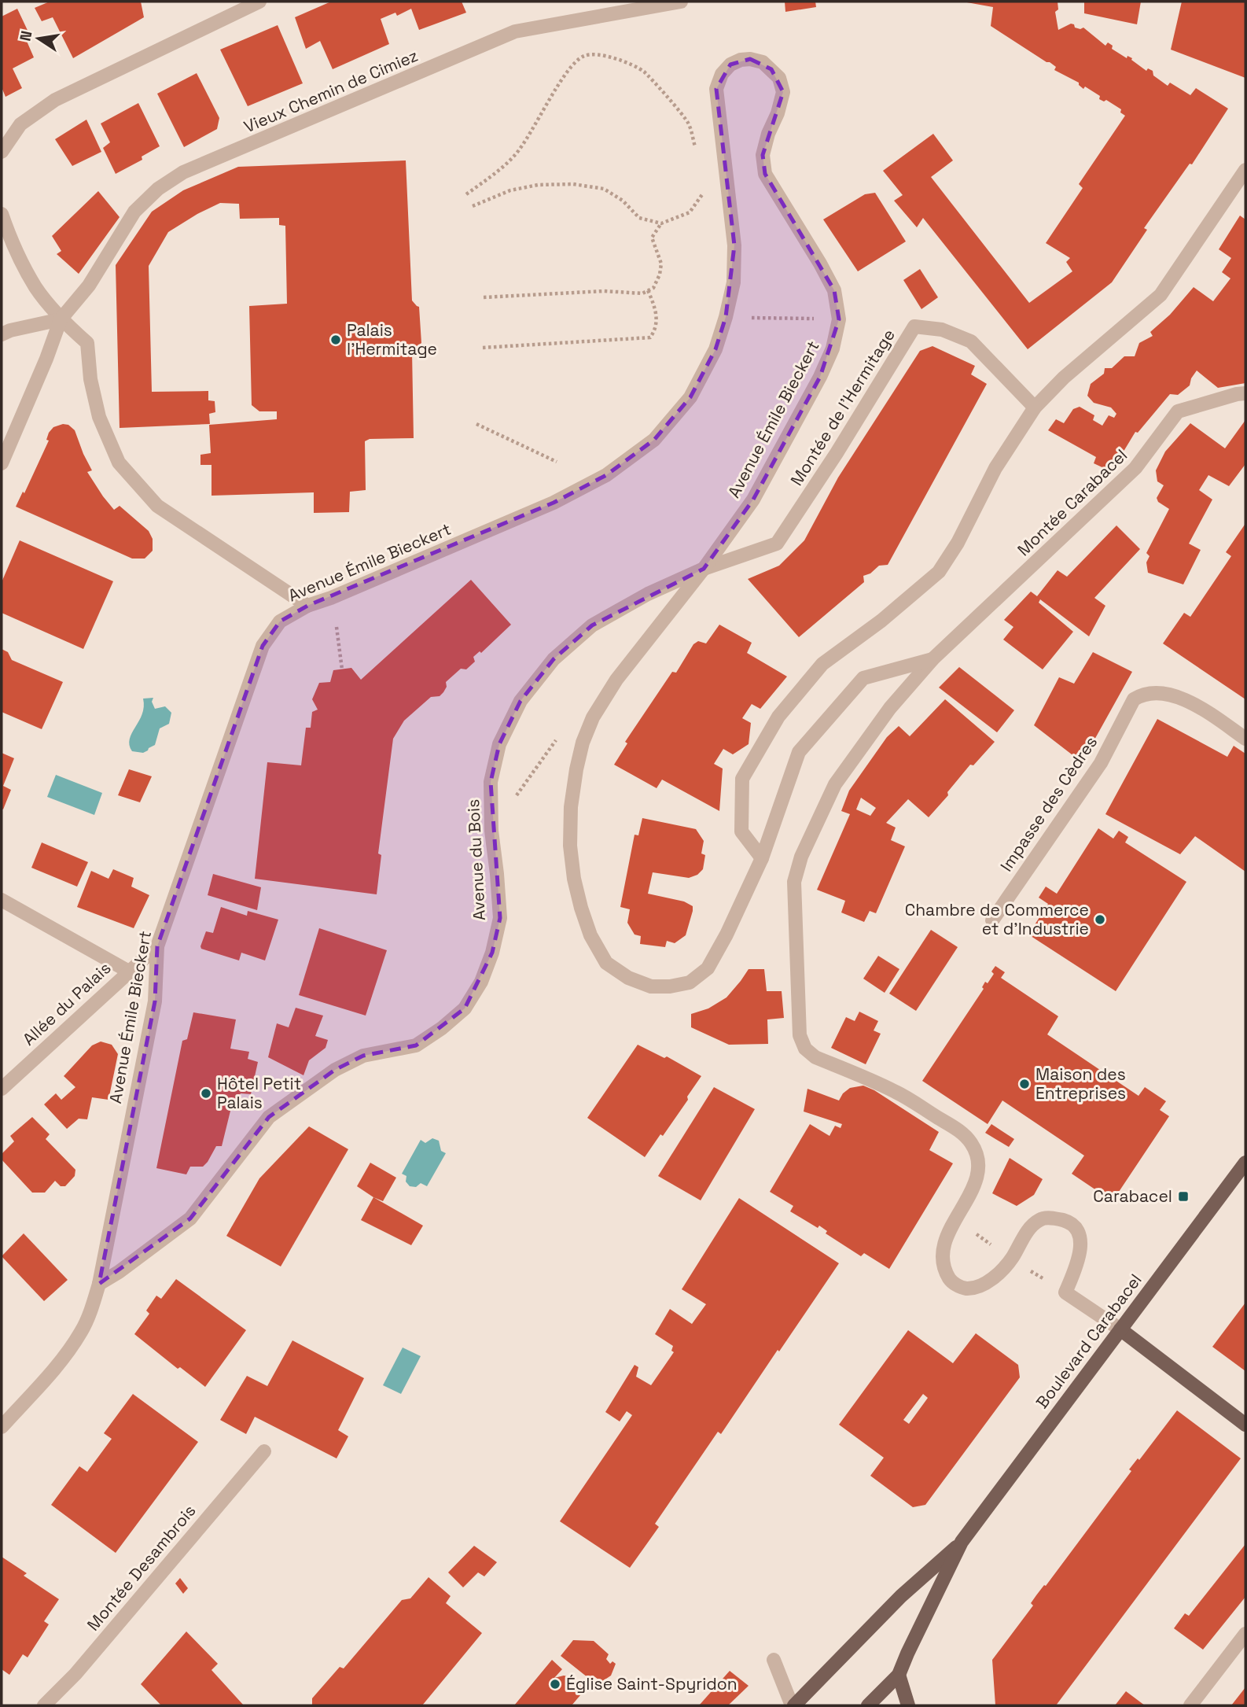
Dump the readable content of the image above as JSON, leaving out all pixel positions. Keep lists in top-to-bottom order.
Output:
{
  "streets": {
    "main road": ["Boulevard Carabacel"],
    "street": [
      "Vieux Chemin de Cimiez",
      "Montée de l'Hermitage",
      "Avenue Émile Bieckert",
      "Montée Carabacel",
      "Impasse des Cèdres",
      "Avenue du Bois",
      "Allée du Palais",
      "Montée Desambrois"
    ]
  },
  "crossings": [
    ["Montée de l'Hermitage", "Avenue Émile Bieckert"],
    ["Montée de l'Hermitage", "Avenue du Bois"],
    ["Avenue Émile Bieckert", "Montée Carabacel"],
    ["Avenue Émile Bieckert", "Avenue du Bois"],
    ["Avenue Émile Bieckert", "Allée du Palais"]
  ],
  "places": {
    "other": [
      "Palais l'Hermitage",
      "Chambre de Commerce et d'Industrie",
      "Maison des Entreprises",
      "Hôtel Petit Palais",
      "Église Saint-Spyridon"
    ],
    "transit": ["Carabacel"]
  },
  "north": "left"
}
